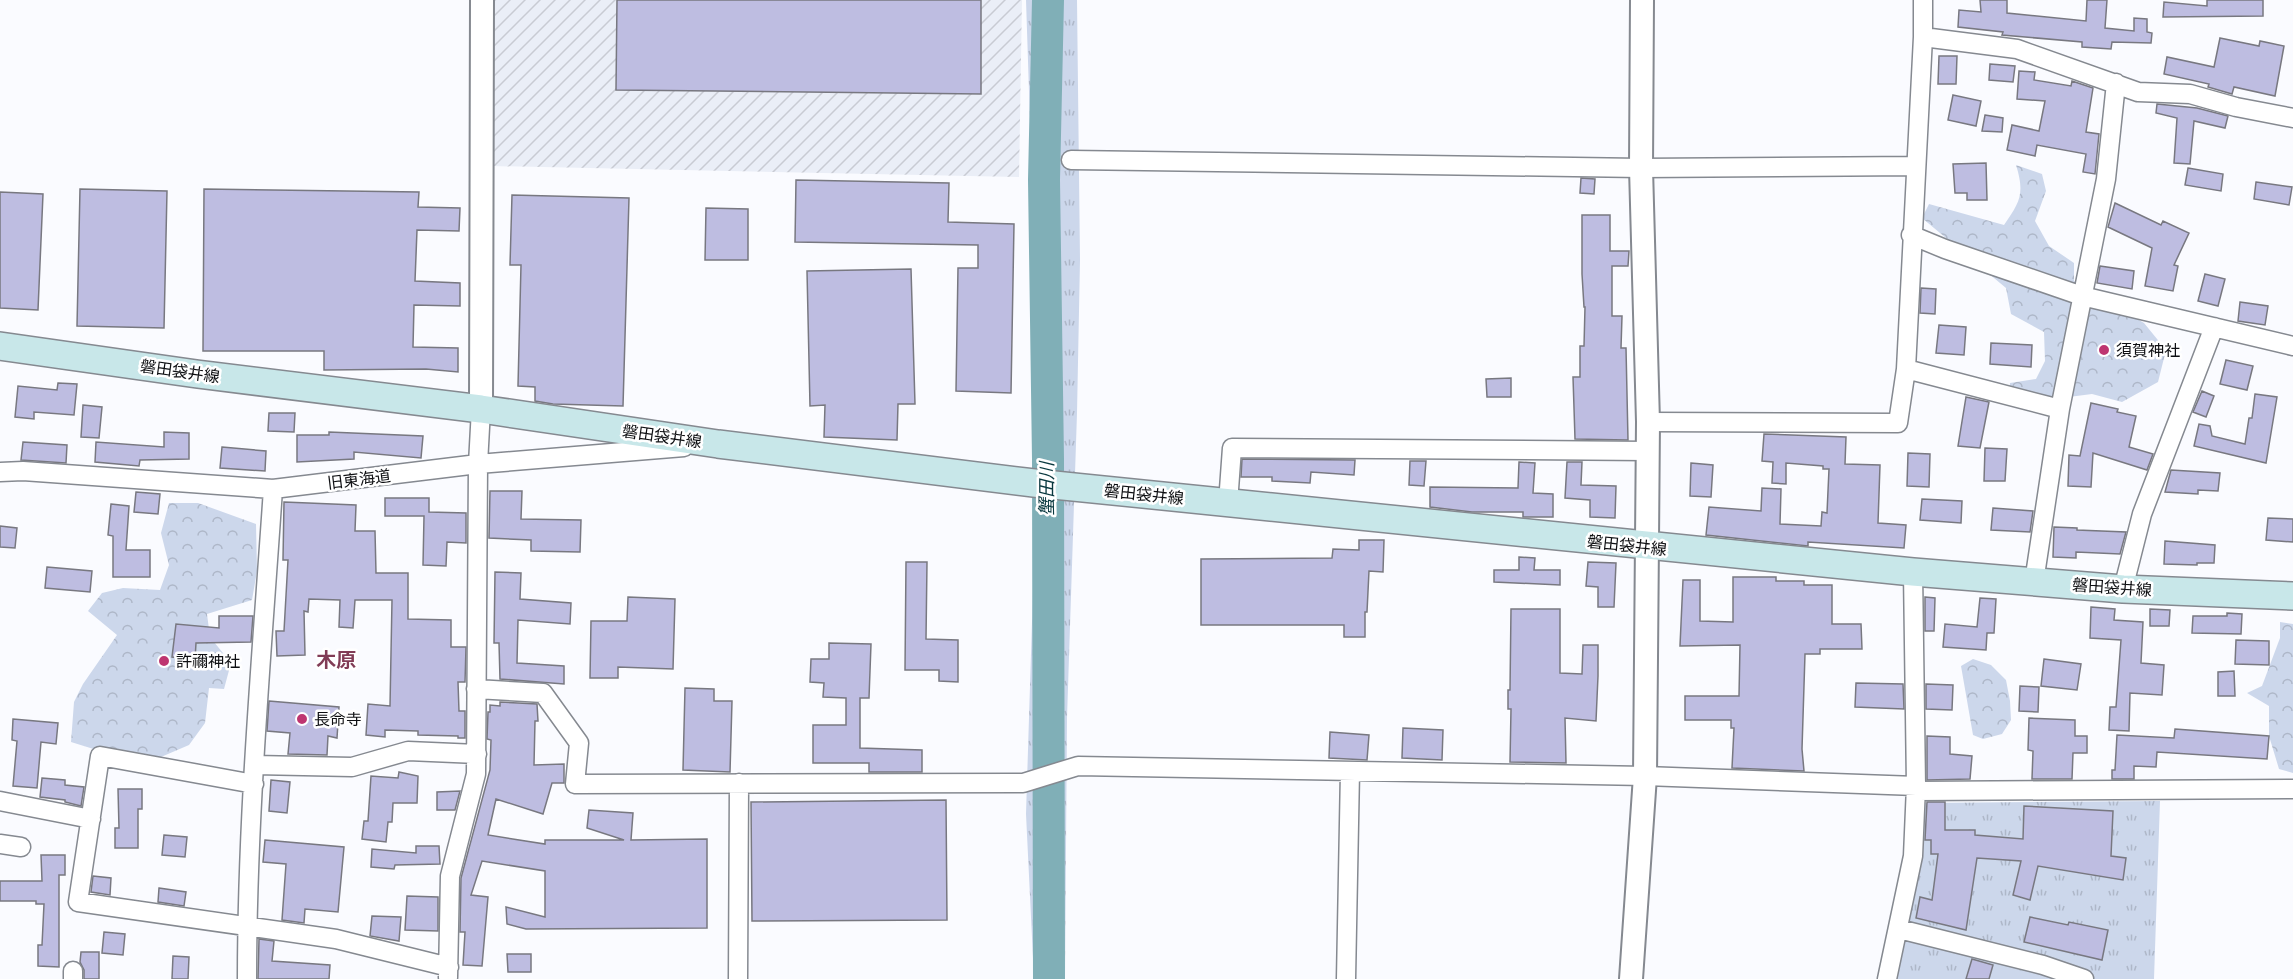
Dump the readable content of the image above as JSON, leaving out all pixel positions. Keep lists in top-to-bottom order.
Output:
{
  "streets": {
    "main road": ["磐田袋井線"],
    "street": ["旧東海道"]
  },
  "crossings": [
    ["磐田袋井線", "旧東海道"]
  ],
  "districts": ["木原"],
  "water": ["蟹田川"],
  "places": ["須賀神社", "許禰神社", "長命寺"]
}
